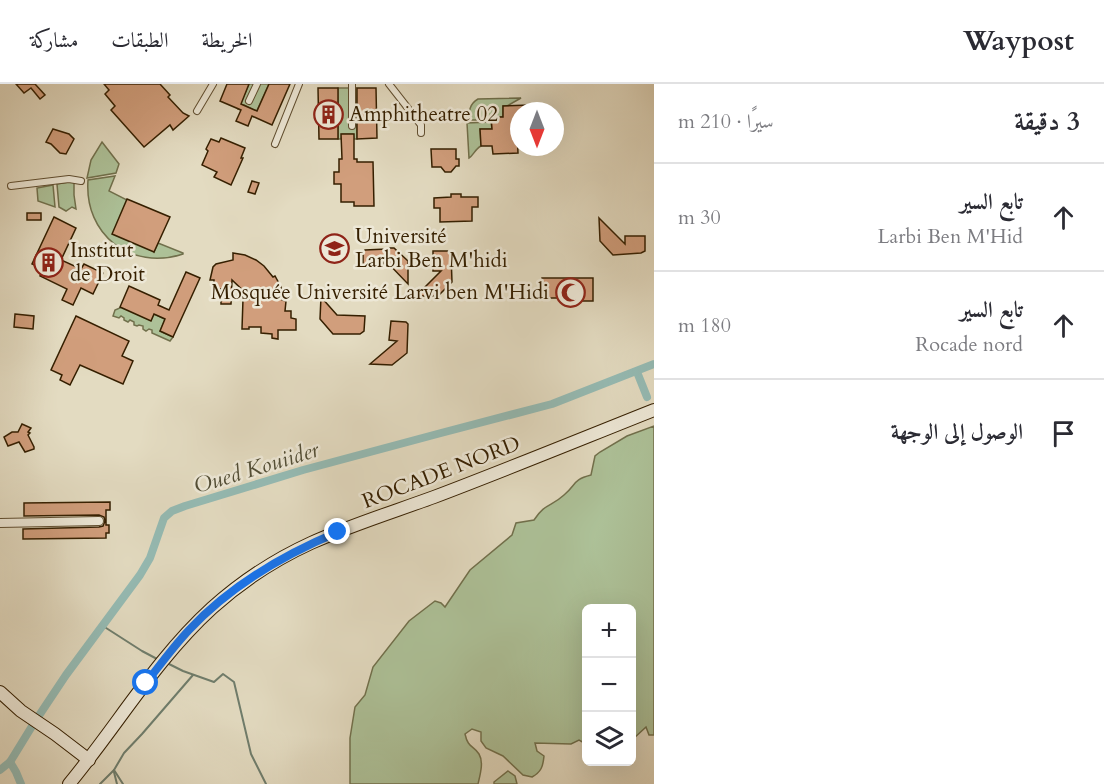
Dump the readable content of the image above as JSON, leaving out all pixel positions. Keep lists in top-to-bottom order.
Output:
{
  "streets": {
    "main road": ["ROCADE NORD"]
  },
  "water": ["Oued Kouiider"],
  "places": {
    "building": ["Amphitheatre 02", "Institut de Droit"],
    "school or university": ["Université Larbi Ben M'hidi"],
    "mosque": ["Mosquée Université Larvi ben M'Hidi"]
  },
  "north": "bottom",
  "page": {
    "header": "Waypost",
    "nav": ["الخريطة", "الطبقات", "مشاركة"],
    "heading": ["3 دقيقة", "سيرًا · 210 m"],
    "list": [
      ["تابع السير", "Larbi Ben M'Hid", "30 m"],
      ["تابع السير", "Rocade nord", "180 m"],
      "الوصول إلى الوجهة"
    ],
    "map_buttons": ["+", "−"]
  }
}
